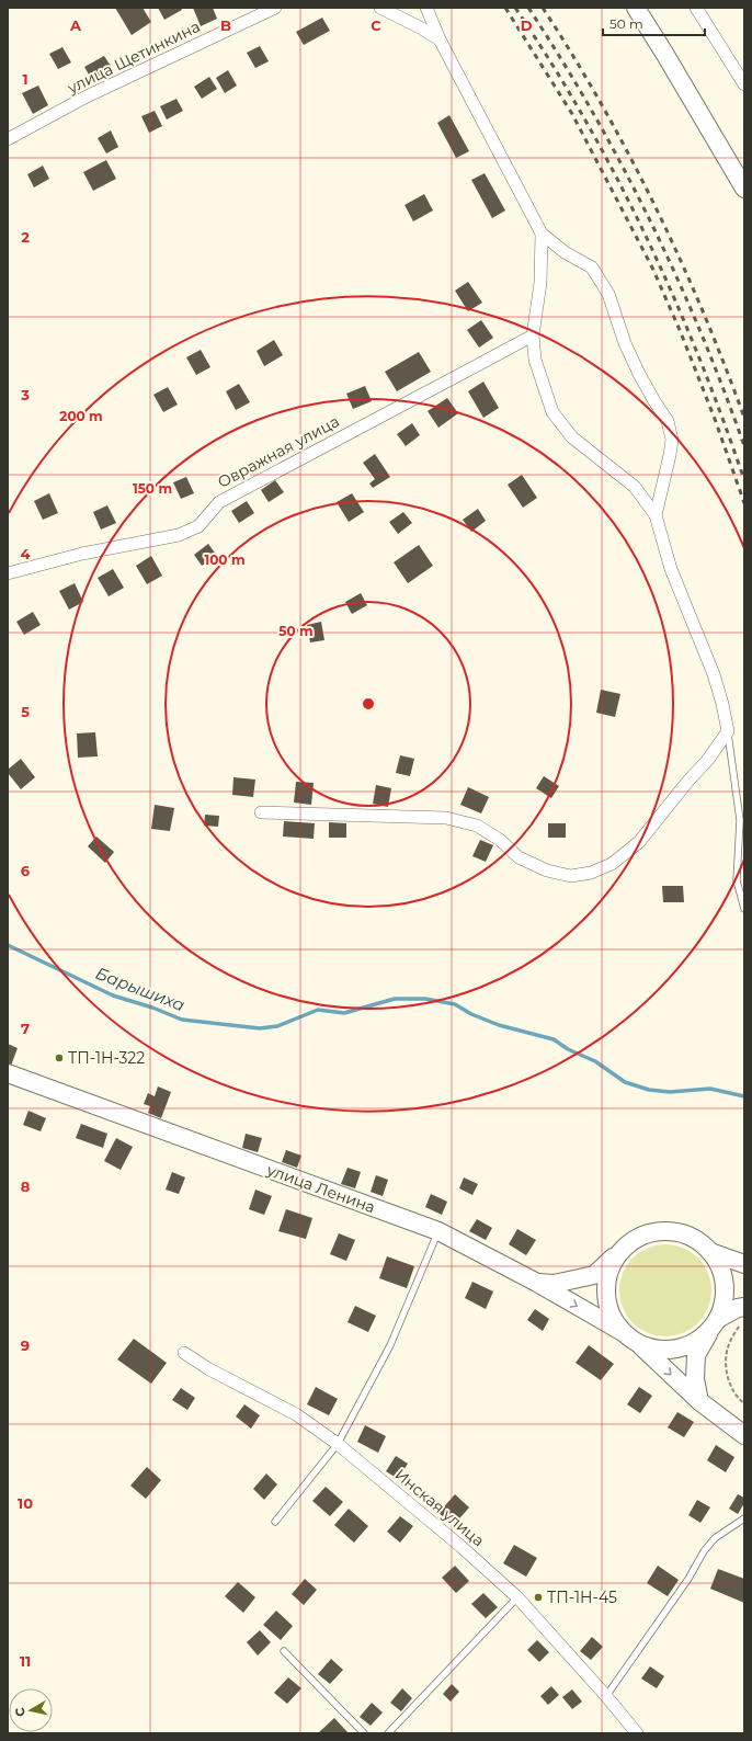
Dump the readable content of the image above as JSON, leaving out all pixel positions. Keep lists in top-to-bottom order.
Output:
{
  "streets": {
    "main road": ["улица Ленина"],
    "street": ["улица Щетинкина", "Овражная улица", "Инская улица"]
  },
  "water": ["Барышиха"],
  "places": ["ТП-1Н-322", "ТП-1Н-45"],
  "scale_bar": "50 m",
  "north": "left",
  "grid": {
    "columns": [
      "A",
      "B",
      "C",
      "D"
    ],
    "rows": [
      "1",
      "2",
      "3",
      "4",
      "5",
      "6",
      "7",
      "8",
      "9",
      "10",
      "11"
    ]
  },
  "rings": [
    "200 m",
    "150 m",
    "100 m",
    "50 m"
  ]
}
